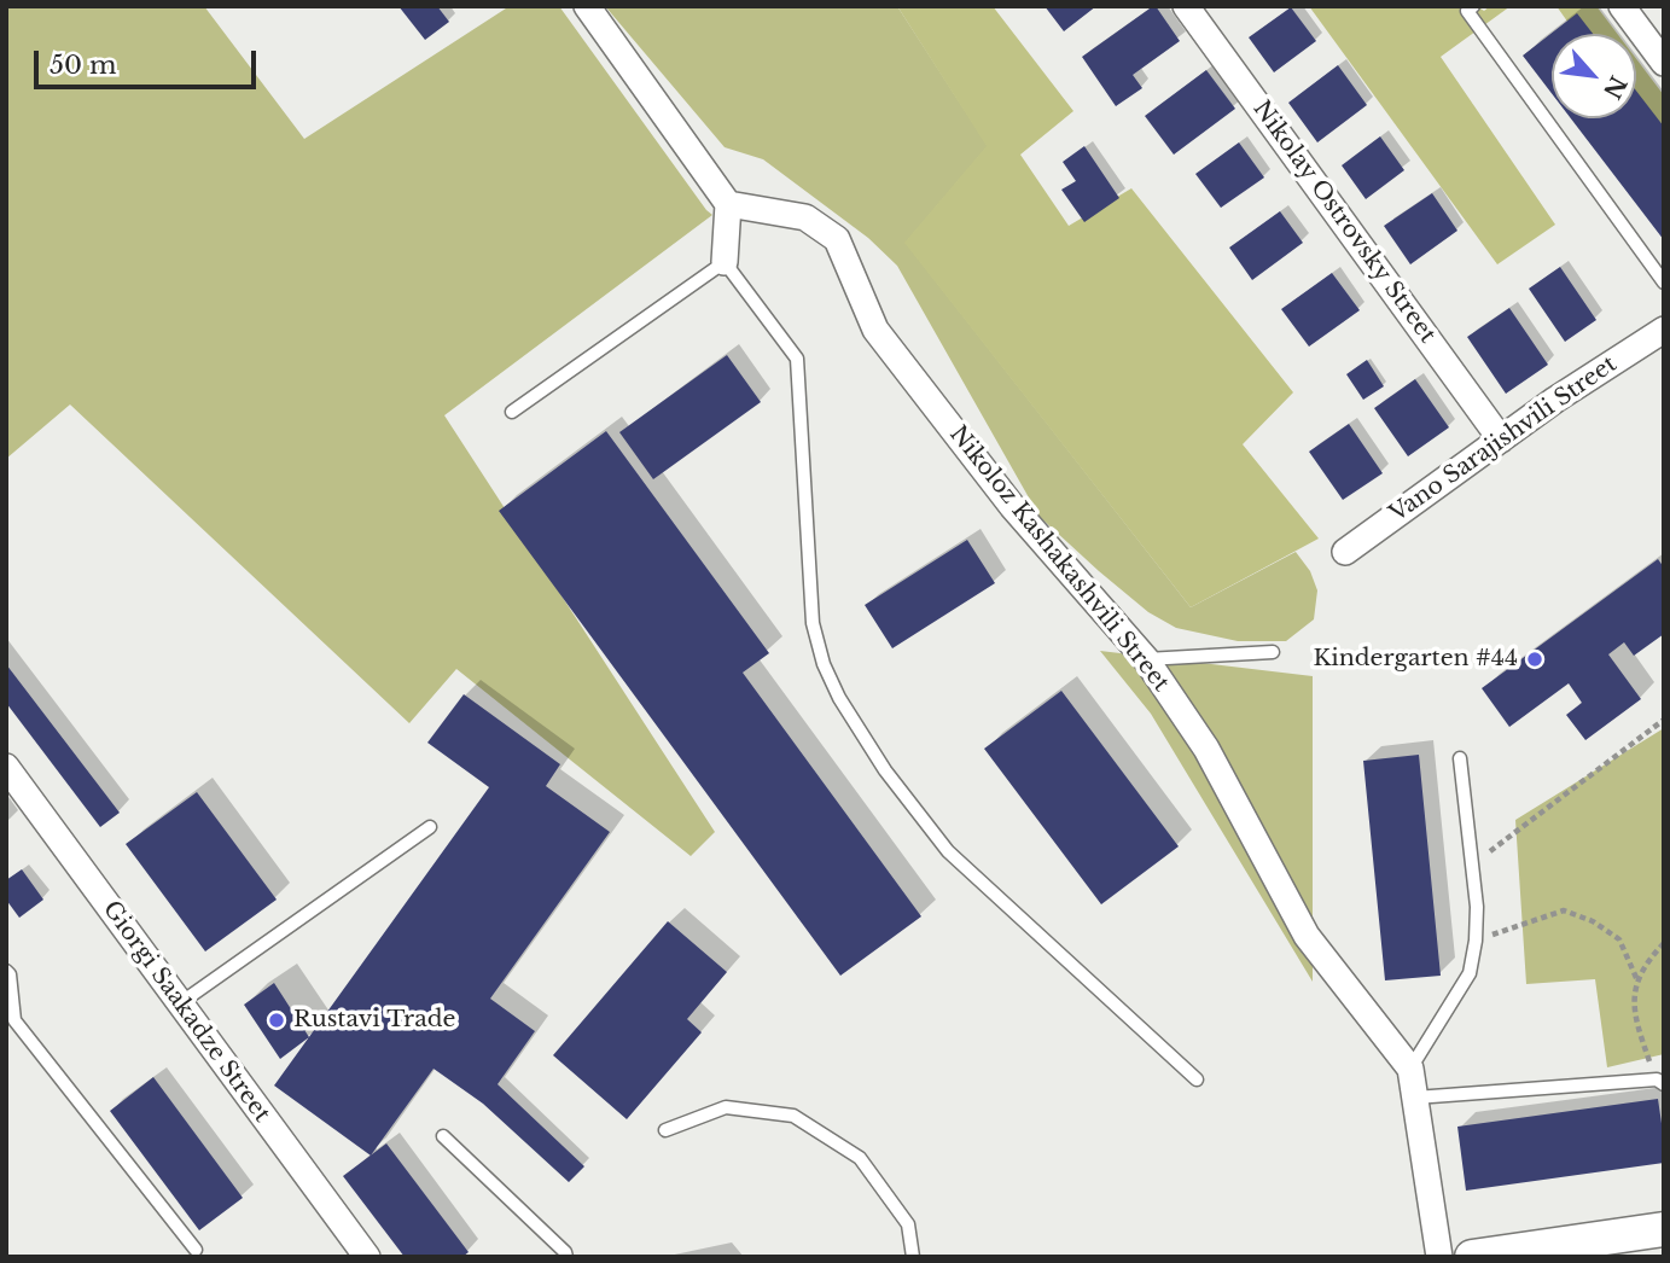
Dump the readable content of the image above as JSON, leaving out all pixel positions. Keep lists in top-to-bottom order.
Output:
{
  "streets": {
    "street": [
      "Nikolay Ostrovsky Street",
      "Vano Sarajishvili Street",
      "Nikoloz Kashakashvili Street",
      "Giorgi Saakadze Street"
    ]
  },
  "crossings": [
    ["Nikolay Ostrovsky Street", "Vano Sarajishvili Street"]
  ],
  "places": ["Kindergarten #44", "Rustavi Trade"],
  "scale_bar": "50 m",
  "north": "bottom right"
}
